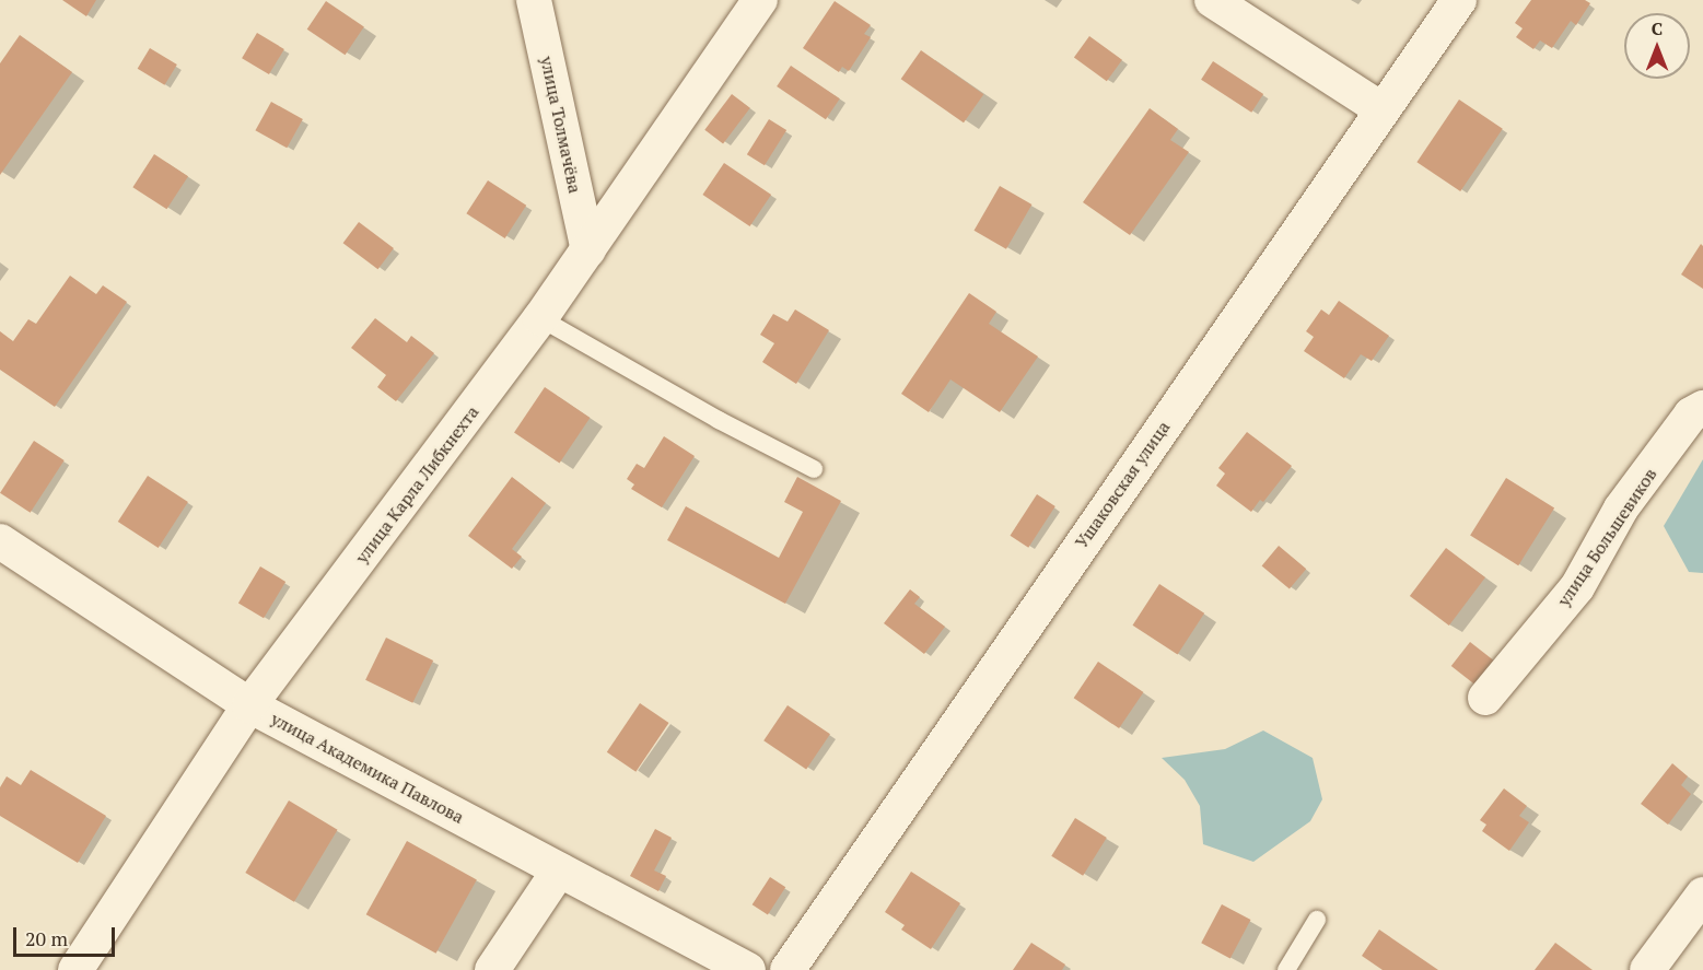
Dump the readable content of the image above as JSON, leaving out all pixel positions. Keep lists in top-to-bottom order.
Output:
{
  "streets": {
    "street": [
      "улица Толмачёва",
      "улица Карла Либкнехта",
      "Ушаковская улица",
      "улица Большевиков",
      "улица Академика Павлова"
    ]
  },
  "crossings": [
    ["улица Толмачёва", "улица Карла Либкнехта"],
    ["улица Карла Либкнехта", "улица Академика Павлова"]
  ],
  "scale_bar": "20 m",
  "north": "top"
}
